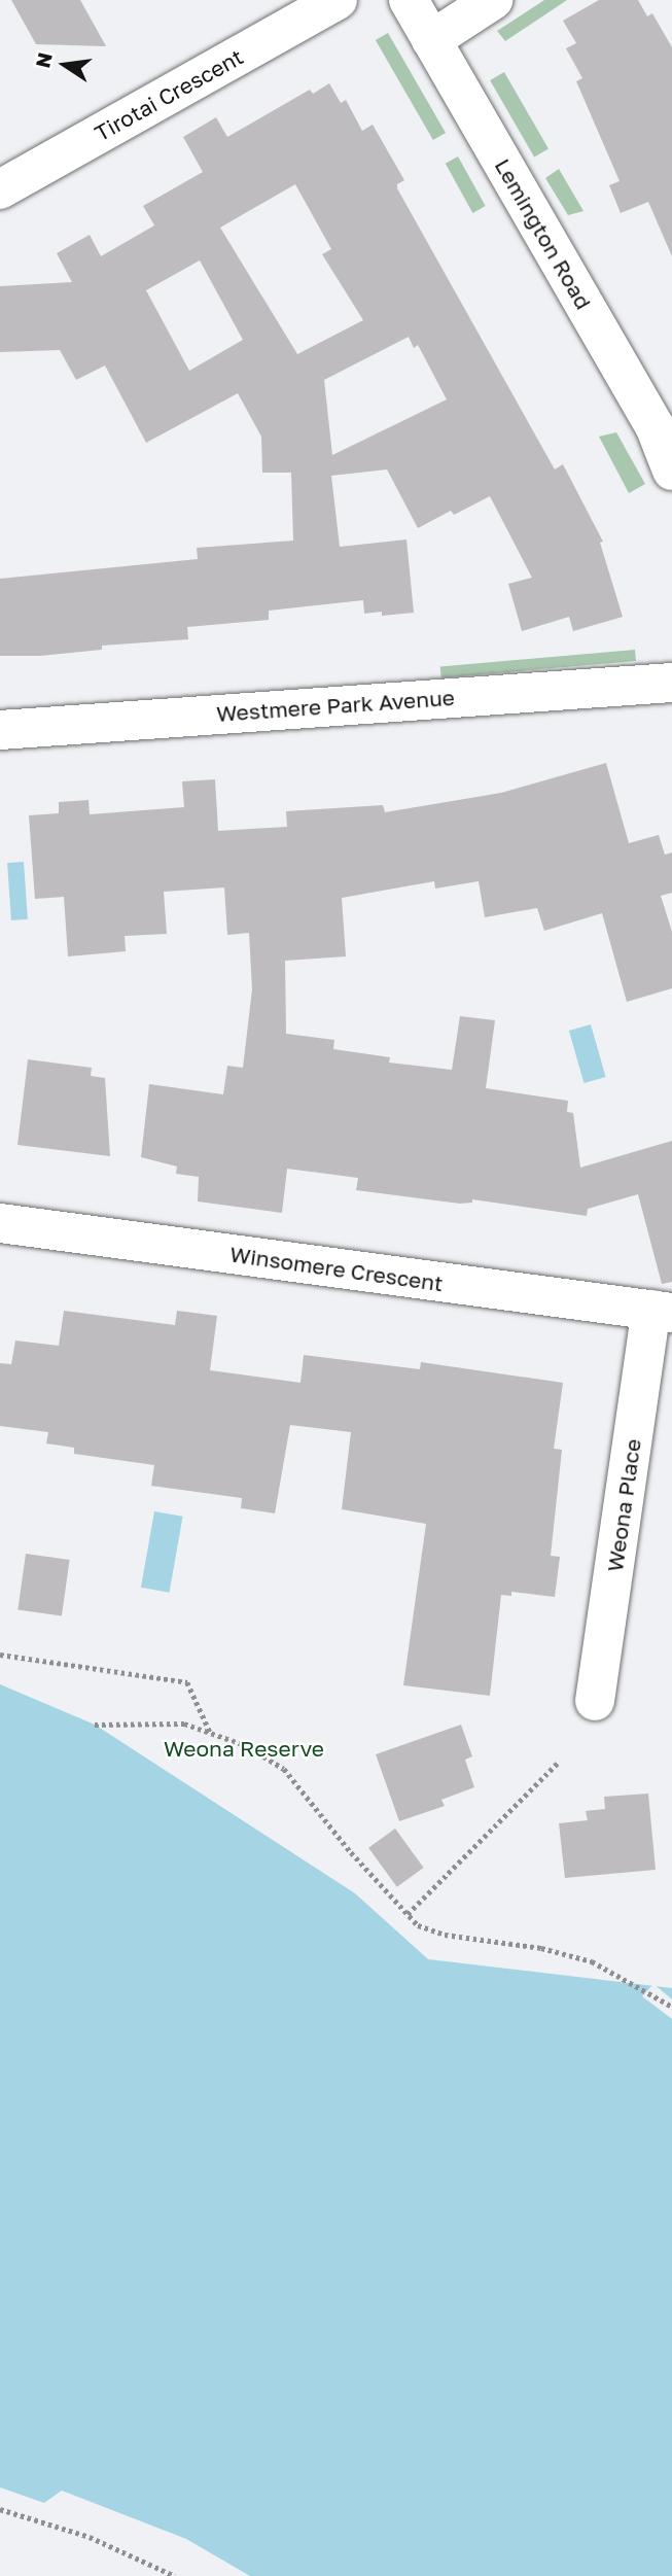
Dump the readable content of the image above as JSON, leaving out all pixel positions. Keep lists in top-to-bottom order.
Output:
{
  "streets": {
    "street": [
      "Tirotai Crescent",
      "Lemington Road",
      "Westmere Park Avenue",
      "Winsomere Crescent",
      "Weona Place"
    ]
  },
  "crossings": [
    ["Winsomere Crescent", "Weona Place"]
  ],
  "parks": ["Weona Reserve"],
  "north": "left"
}
